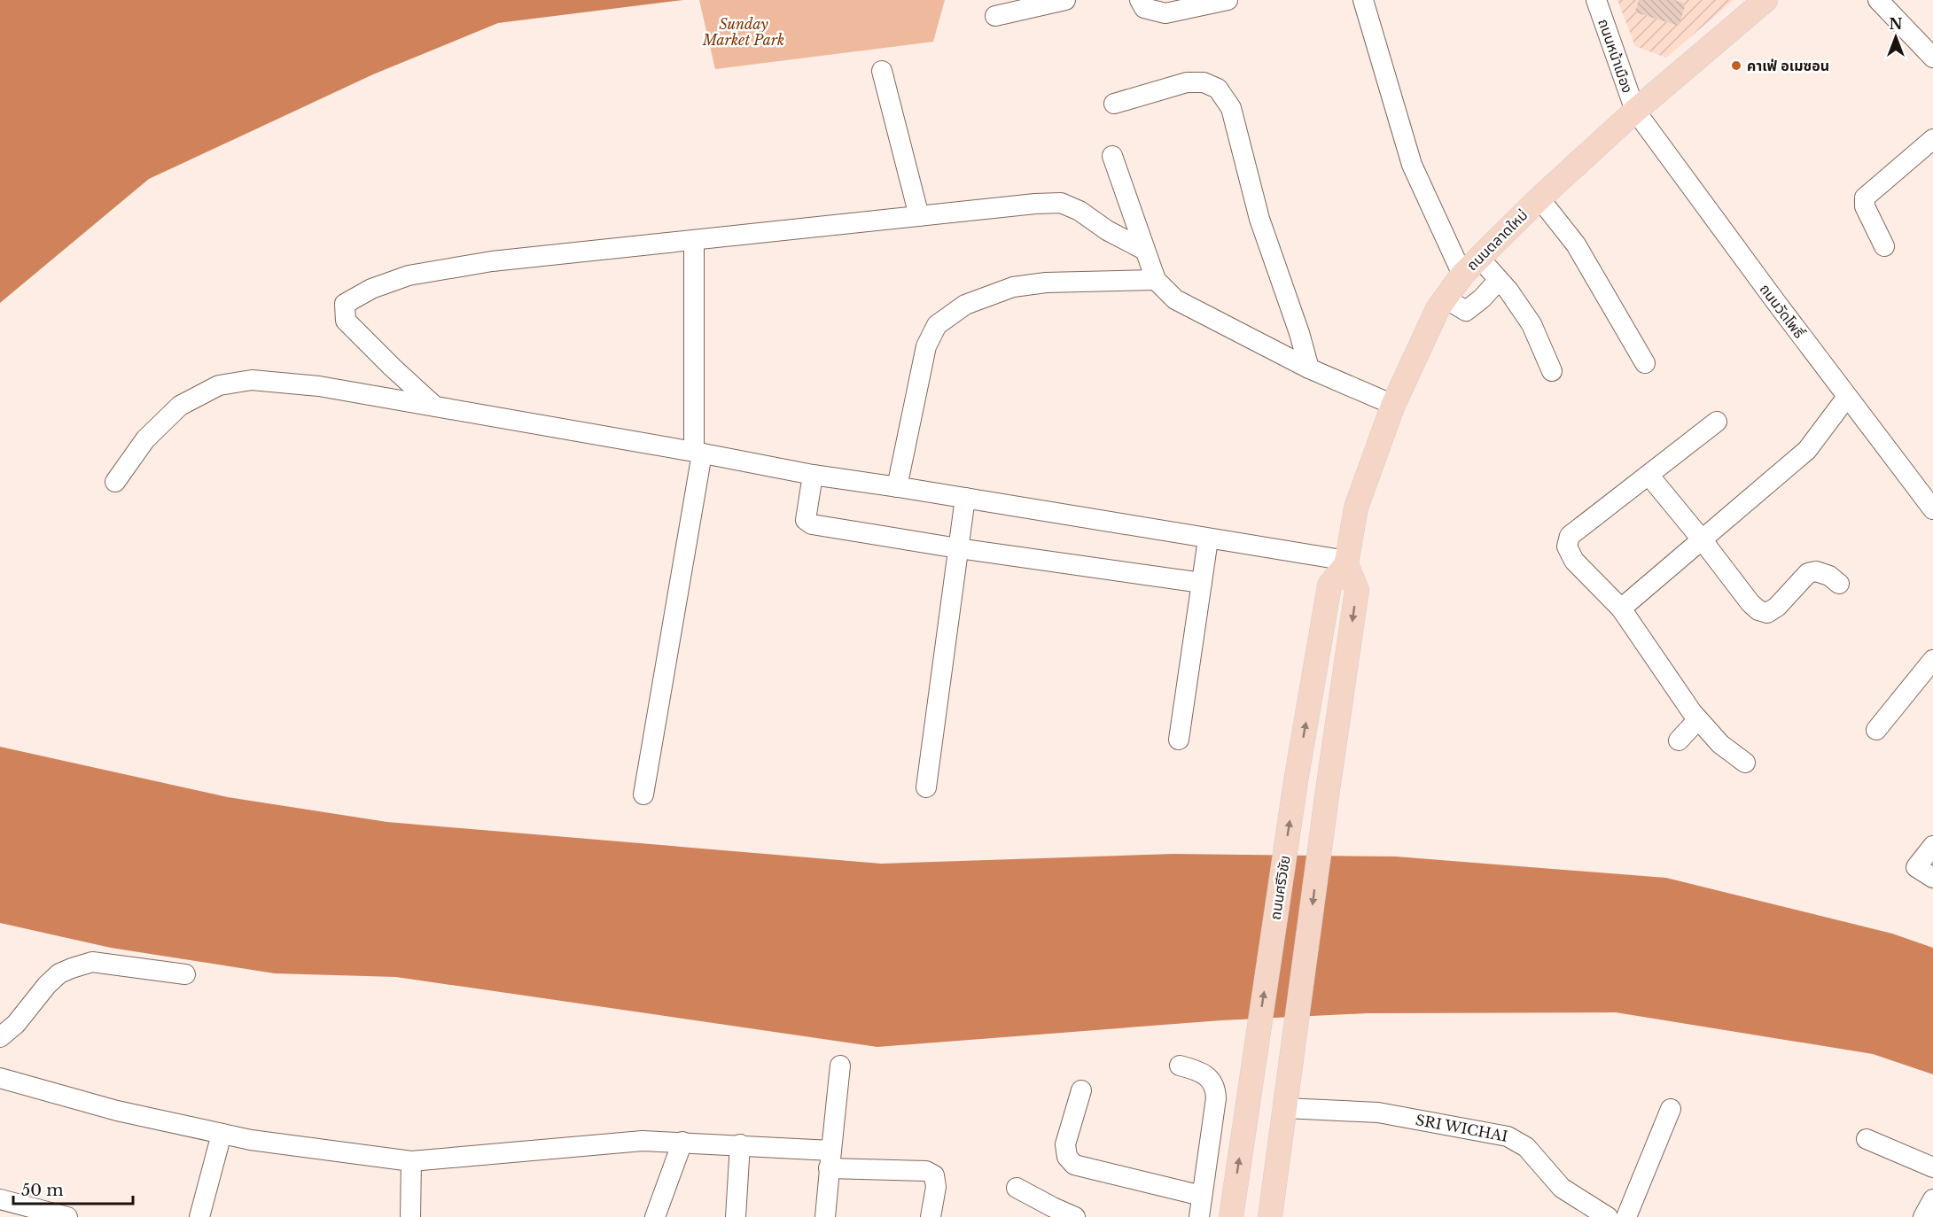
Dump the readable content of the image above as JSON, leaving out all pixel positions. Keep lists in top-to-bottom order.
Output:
{
  "streets": {
    "main road": ["ถนนตลาดใหม่", "ถนนศรีวิชัย"],
    "street": ["ถนนหน้าเมือง", "ถนนวัดโพธิ์", "SRI WICHAI"]
  },
  "crossings": [
    ["ถนนหน้าเมือง", "ถนนตลาดใหม่"],
    ["ถนนหน้าเมือง", "ถนนวัดโพธิ์"],
    ["ถนนตลาดใหม่", "ถนนวัดโพธิ์"],
    ["ถนนตลาดใหม่", "ถนนศรีวิชัย"]
  ],
  "parks": ["Sunday Market Park"],
  "places": ["คาเฟ่ อเมซอน"],
  "scale_bar": "50 m",
  "north": "top"
}
